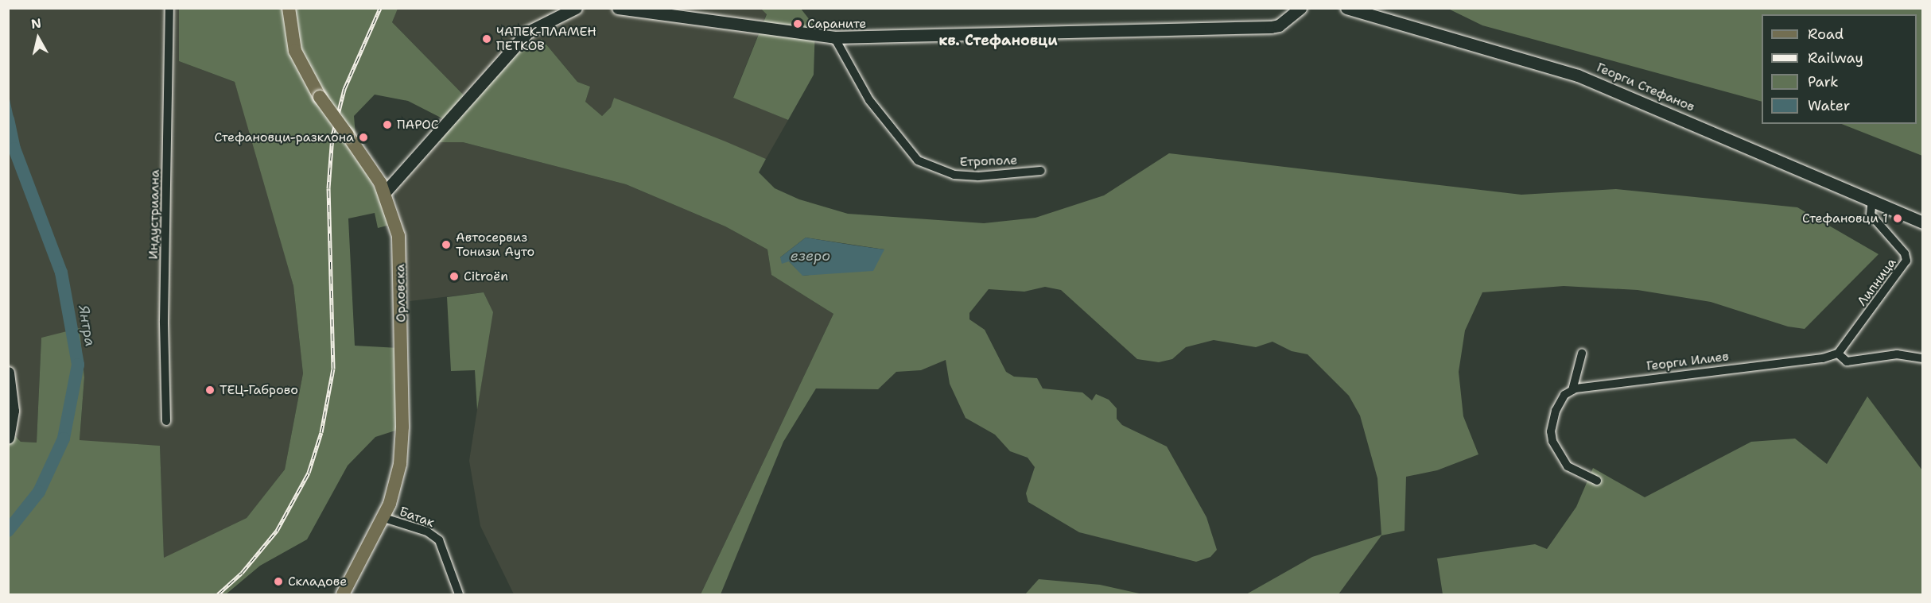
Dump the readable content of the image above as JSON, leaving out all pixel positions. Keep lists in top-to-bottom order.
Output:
{
  "streets": {
    "main road": ["Орловска"],
    "street": [
      "Георги Стефанов",
      "Етрополе",
      "Индустриална",
      "Липница",
      "Георги Илиев",
      "Батак"
    ]
  },
  "crossings": [
    ["Георги Стефанов", "Липница"],
    ["Липница", "Георги Илиев"],
    ["Орловска", "Батак"]
  ],
  "districts": ["кв. Стефановци"],
  "water": ["езеро", "Янтра"],
  "places": [
    "Сараните",
    "ЧАПЕК-ПЛАМЕН ПЕТКОВ",
    "ПАРОС",
    "Стефановци-разклона",
    "Стефановци 1",
    "Автосервиз Тонизи Ауто",
    "Citroën",
    "ТЕЦ-Габрово",
    "Складове"
  ],
  "legend": [
    "Road",
    "Railway",
    "Park",
    "Water"
  ],
  "north": "top"
}
